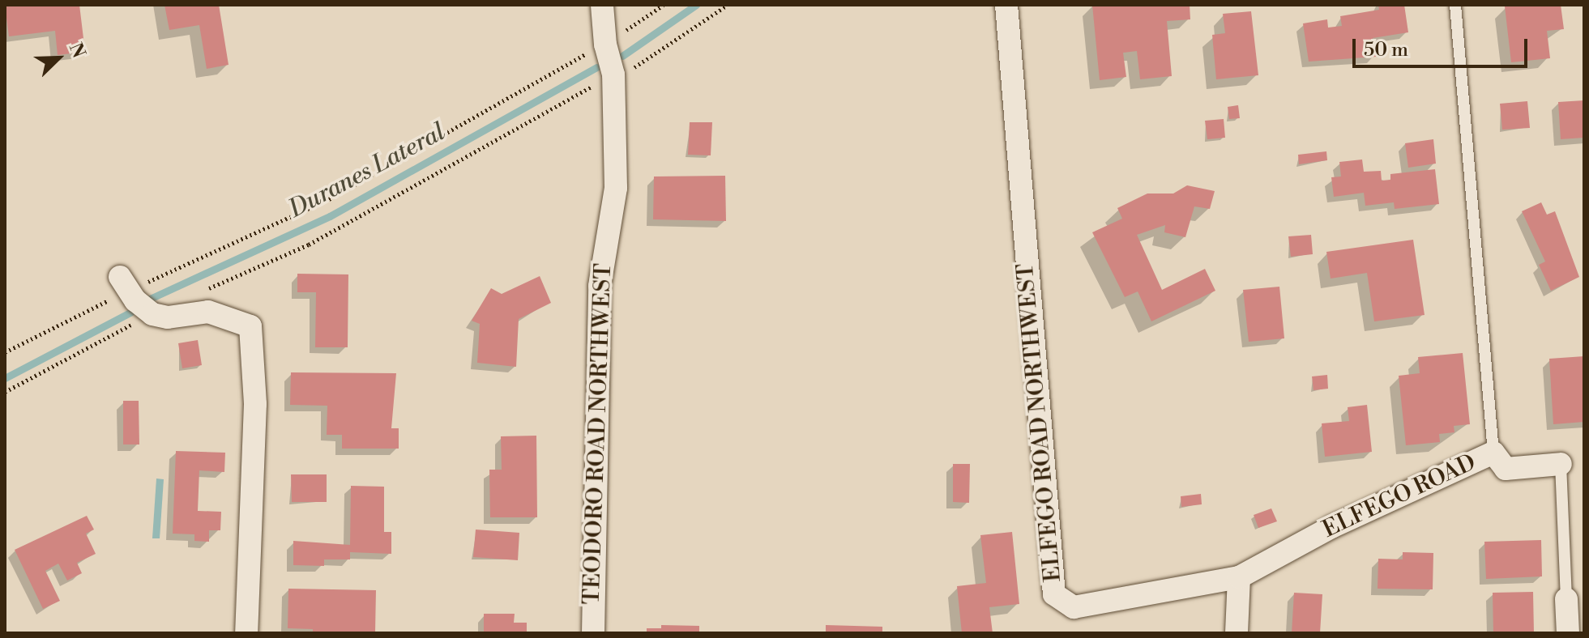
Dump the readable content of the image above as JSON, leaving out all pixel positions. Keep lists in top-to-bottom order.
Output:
{
  "streets": {
    "street": ["ELFEGO ROAD NORTHWEST", "TEODORO ROAD NORTHWEST", "ELFEGO ROAD"]
  },
  "crossings": [
    ["ELFEGO ROAD NORTHWEST", "ELFEGO ROAD"]
  ],
  "water": ["Duranes Lateral"],
  "scale_bar": "50 m",
  "north": "top right"
}
